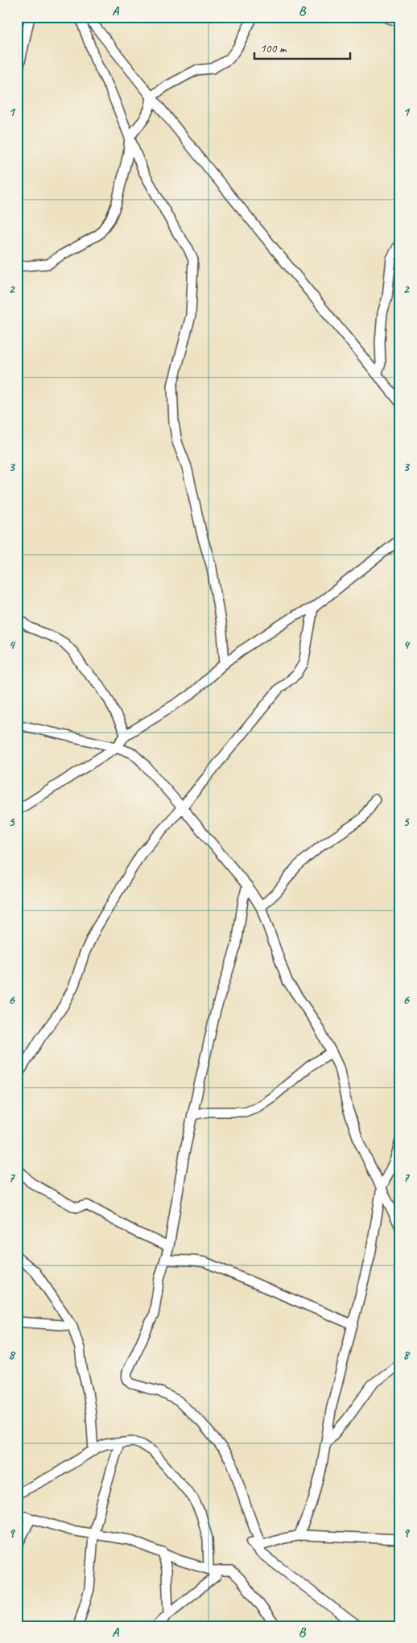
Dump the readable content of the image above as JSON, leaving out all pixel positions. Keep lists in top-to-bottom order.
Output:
{
  "scale_bar": "100 m",
  "grid": {
    "columns": ["A", "B"],
    "rows": [
      "1",
      "2",
      "3",
      "4",
      "5",
      "6",
      "7",
      "8",
      "9"
    ]
  }
}
